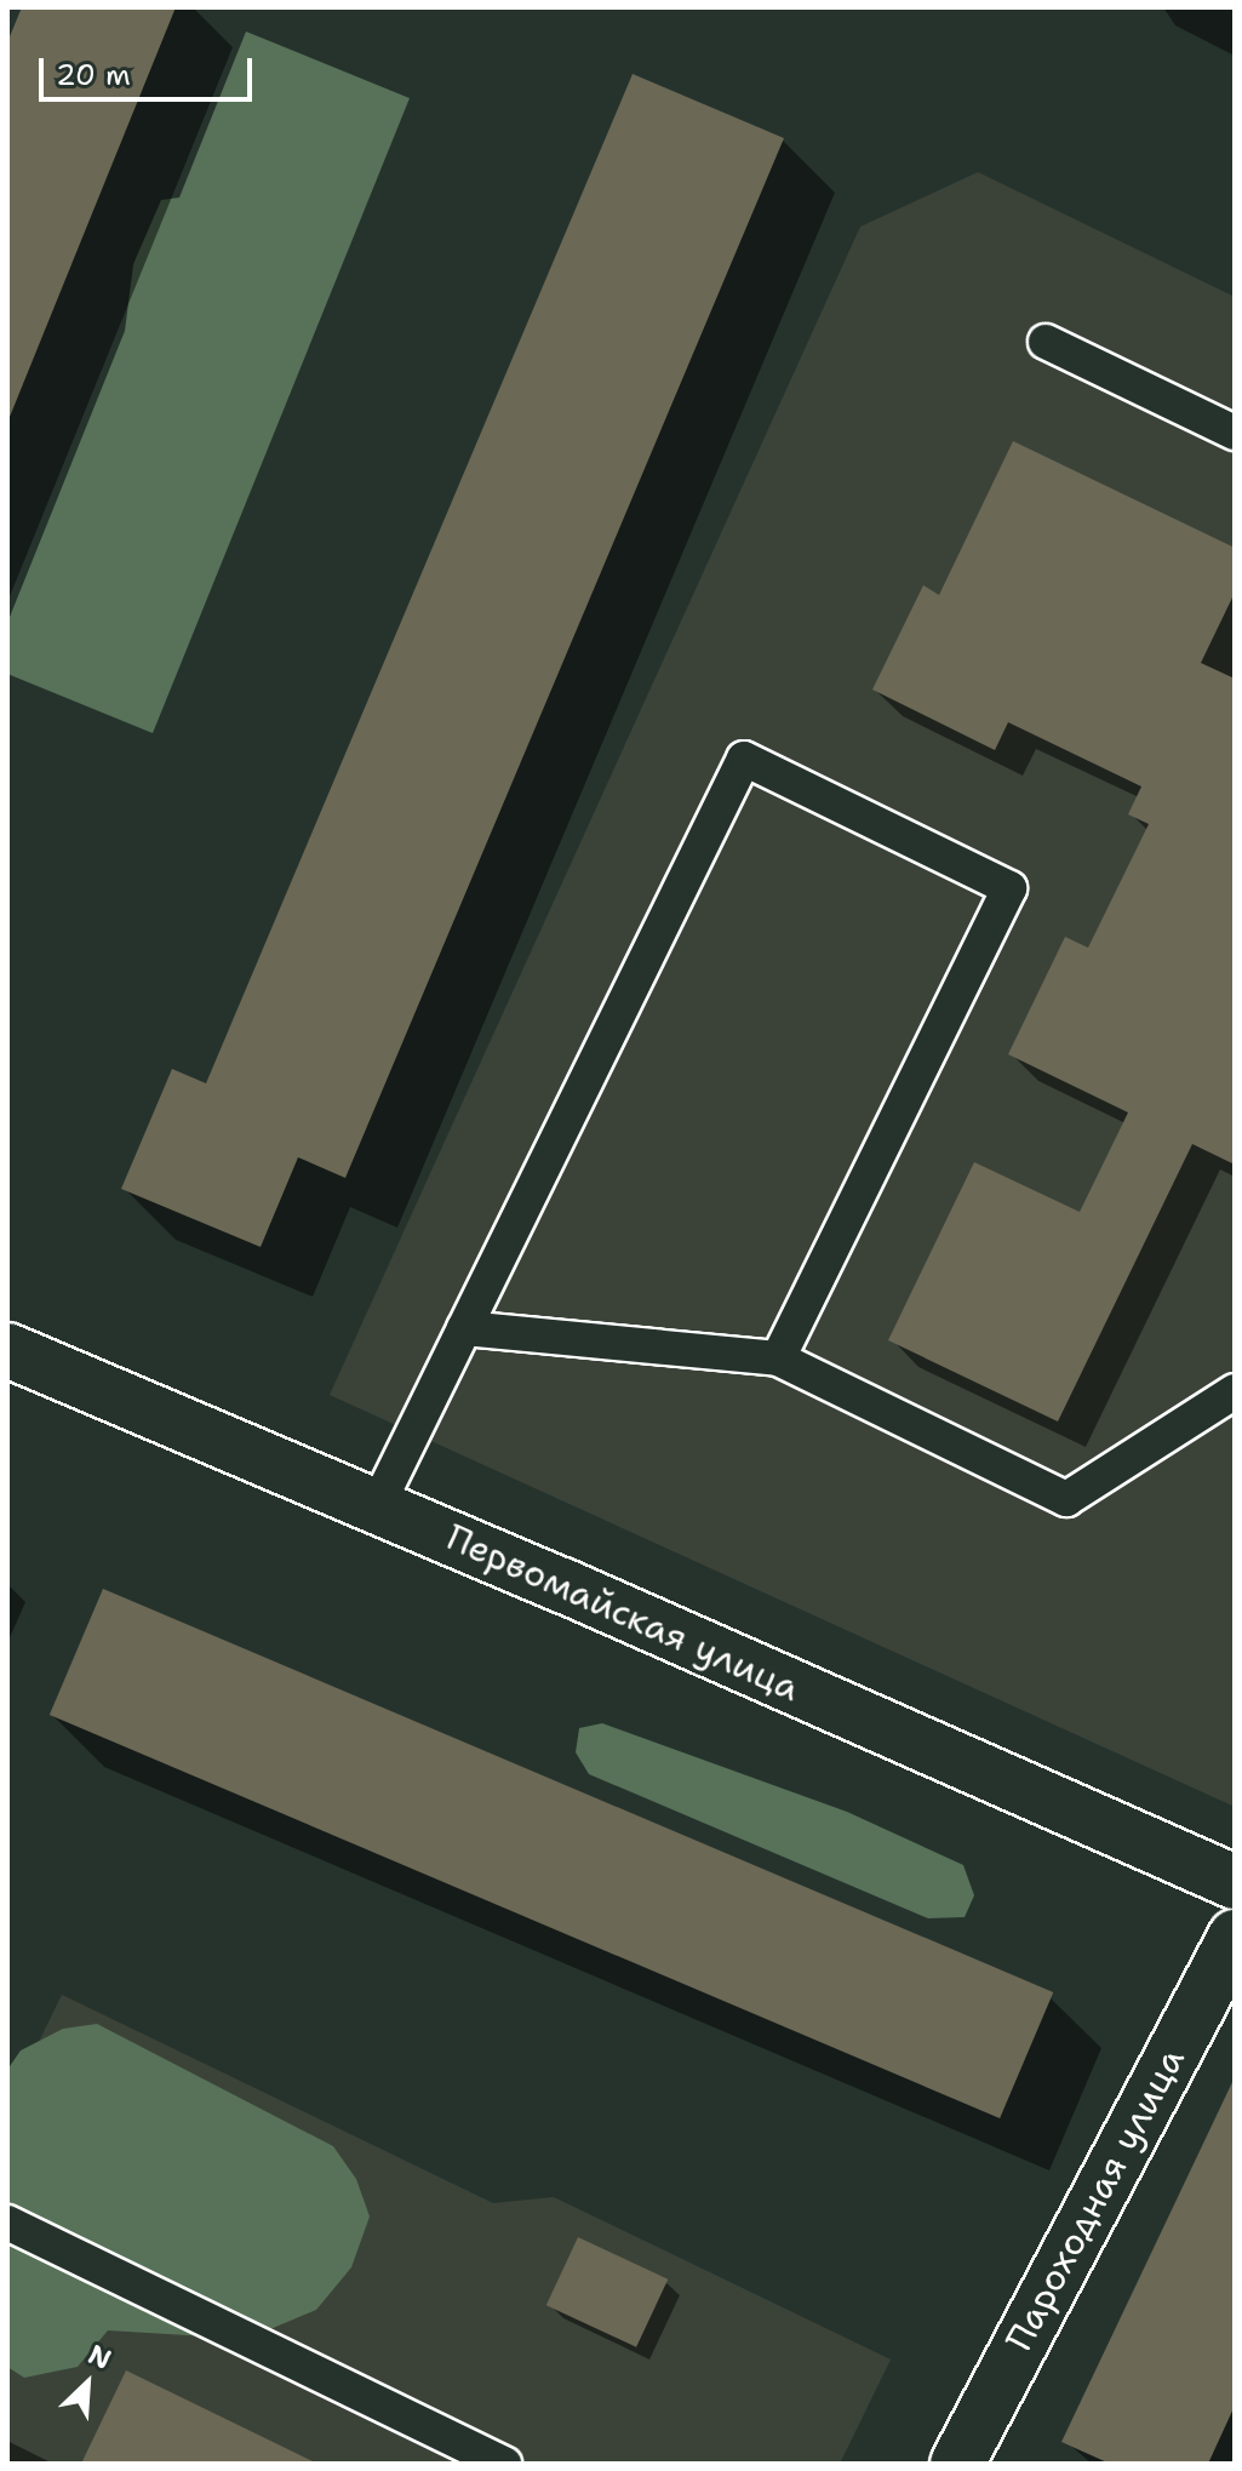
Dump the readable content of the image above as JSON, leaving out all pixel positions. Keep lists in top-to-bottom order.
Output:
{
  "streets": {
    "street": ["Первомайская улица", "Пароходная улица"]
  },
  "scale_bar": "20 m",
  "north": "top right"
}
